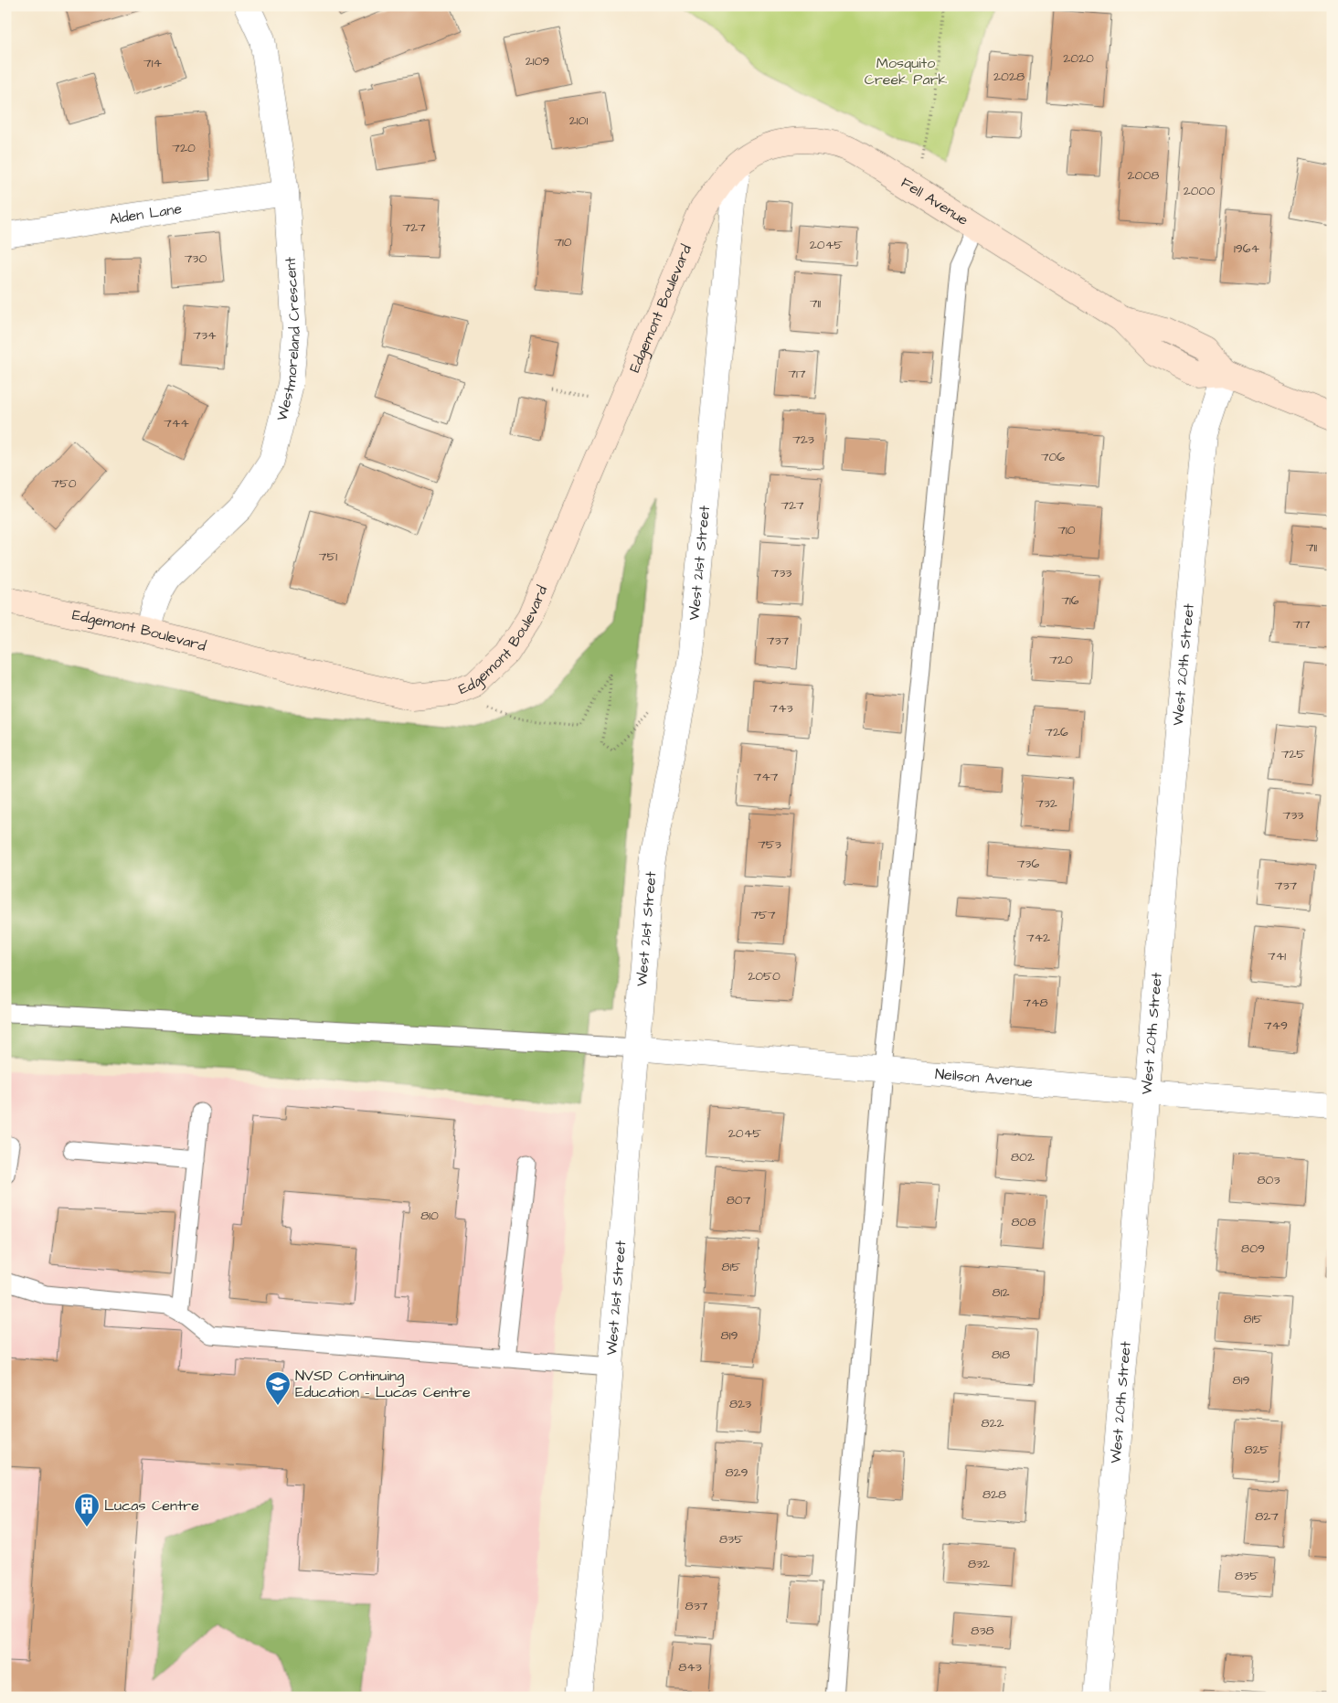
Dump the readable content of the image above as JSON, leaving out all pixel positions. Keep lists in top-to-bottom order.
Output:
{
  "streets": {
    "street": [
      "Fell Avenue",
      "Alden Lane",
      "Edgemont Boulevard",
      "Westmoreland Crescent",
      "West 21st Street",
      "West 20th Street",
      "Neilson Avenue"
    ]
  },
  "crossings": [
    ["Fell Avenue", "Edgemont Boulevard"],
    ["Fell Avenue", "West 21st Street"],
    ["Fell Avenue", "West 20th Street"],
    ["Alden Lane", "Westmoreland Crescent"],
    ["Edgemont Boulevard", "Westmoreland Crescent"],
    ["Edgemont Boulevard", "West 21st Street"],
    ["West 21st Street", "Neilson Avenue"],
    ["West 20th Street", "Neilson Avenue"]
  ],
  "parks": ["Mosquito Creek Park"],
  "places": {
    "school or university": ["NVSD Continuing Education - Lucas Centre"],
    "building": ["Lucas Centre"]
  },
  "house_numbers": [
    "2020",
    "2109",
    "714",
    "2028",
    "2101",
    "720",
    "2008",
    "2000",
    "727",
    "710",
    "2045",
    "1964",
    "730",
    "711",
    "734",
    "717",
    "744",
    "723",
    "706",
    "750",
    "727",
    "710",
    "711",
    "751",
    "733",
    "716",
    "717",
    "737",
    "720",
    "743",
    "726",
    "725",
    "747",
    "732",
    "733",
    "753",
    "736",
    "737",
    "757",
    "742",
    "741",
    "2050",
    "748",
    "749",
    "2045",
    "802",
    "803",
    "807",
    "810",
    "808",
    "809",
    "815",
    "812",
    "815",
    "819",
    "818",
    "819",
    "823",
    "822",
    "825",
    "829",
    "828",
    "827",
    "835",
    "832",
    "835",
    "837",
    "838",
    "843"
  ]
}
